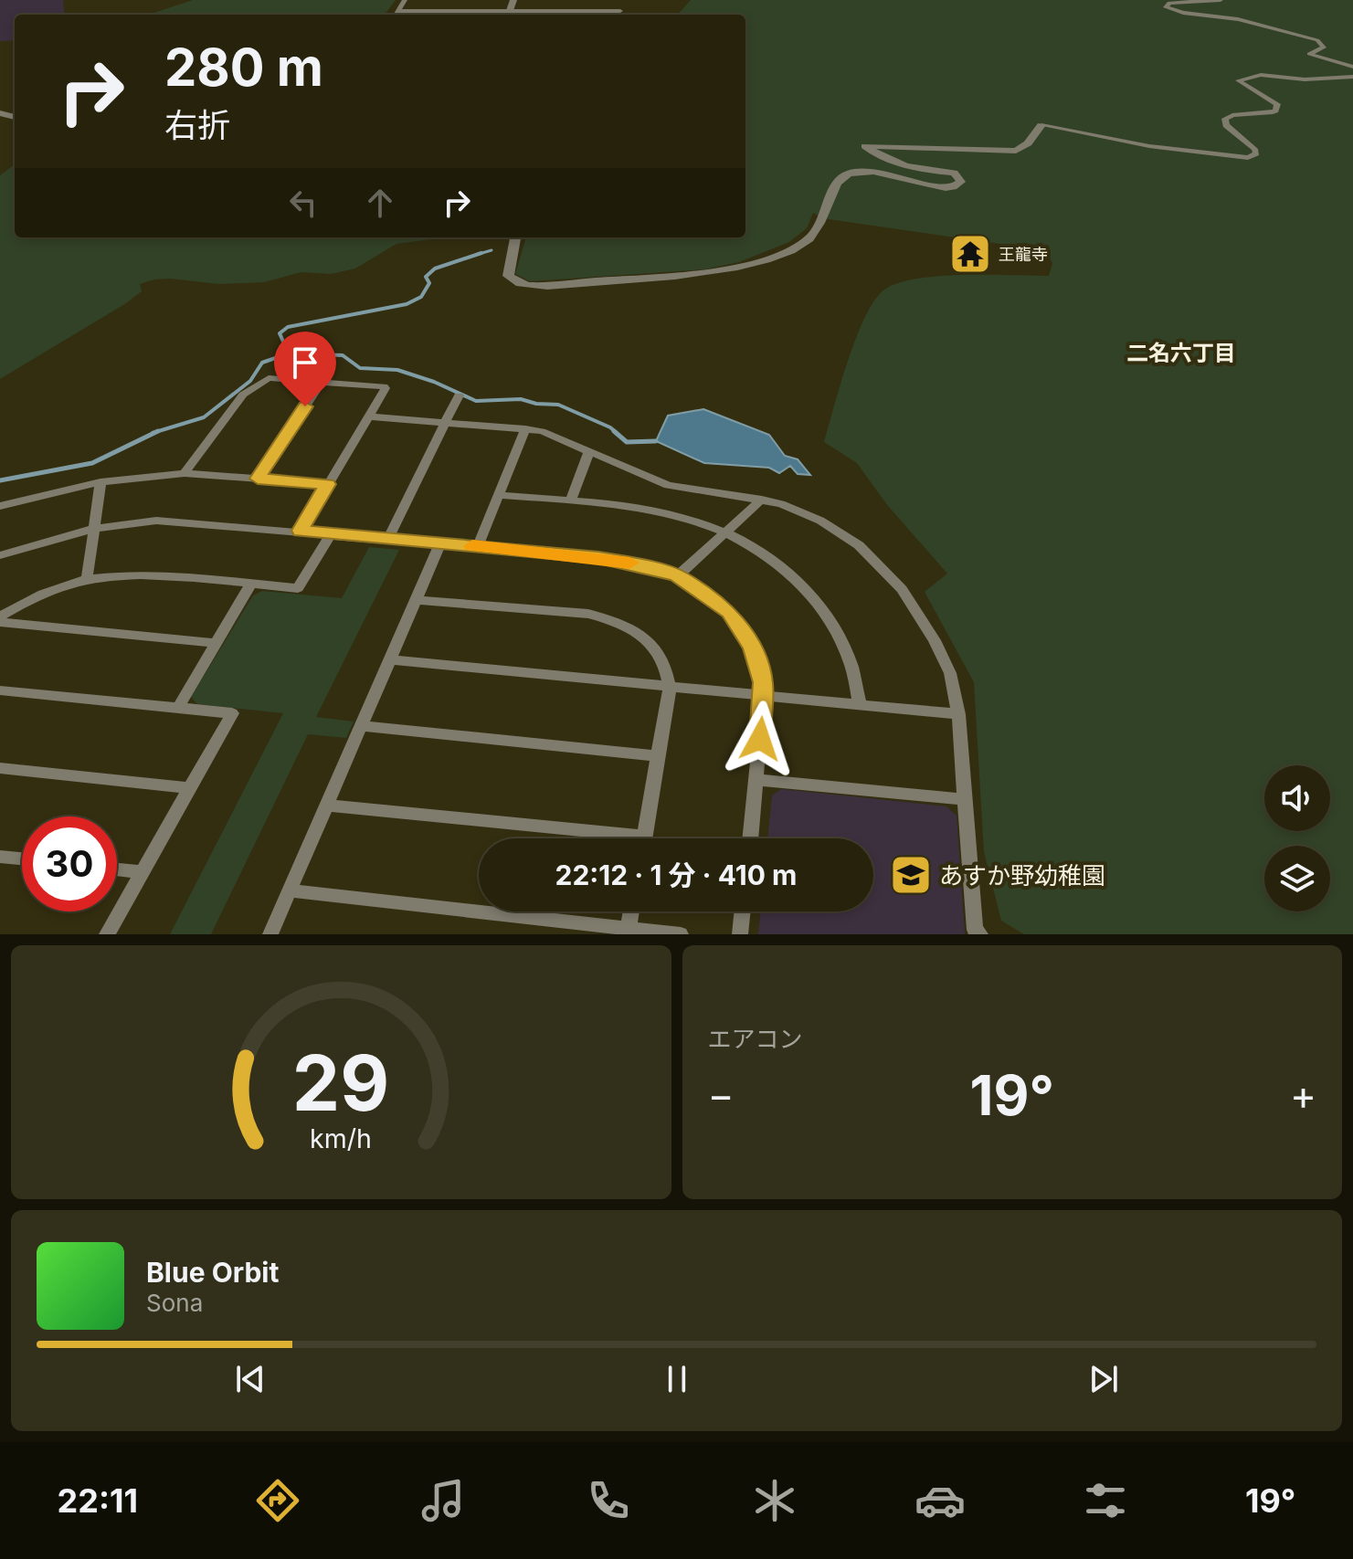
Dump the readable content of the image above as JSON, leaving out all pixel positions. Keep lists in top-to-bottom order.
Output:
{
  "districts": ["二名六丁目"],
  "places": {
    "temple": ["王龍寺"],
    "school or university": ["あすか野幼稚園"]
  },
  "page": {
    "turn": ["280 m", "右折"],
    "limit": "30",
    "trip": "22:12 · 1 分 · 410 m",
    "tile": "エアコン",
    "heat": ["−", "19°", "+"],
    "song": ["Blue Orbit", "Sona"],
    "tabs": ["22:11", "19°"],
    "gauge": ["29", "km/h"]
  }
}
